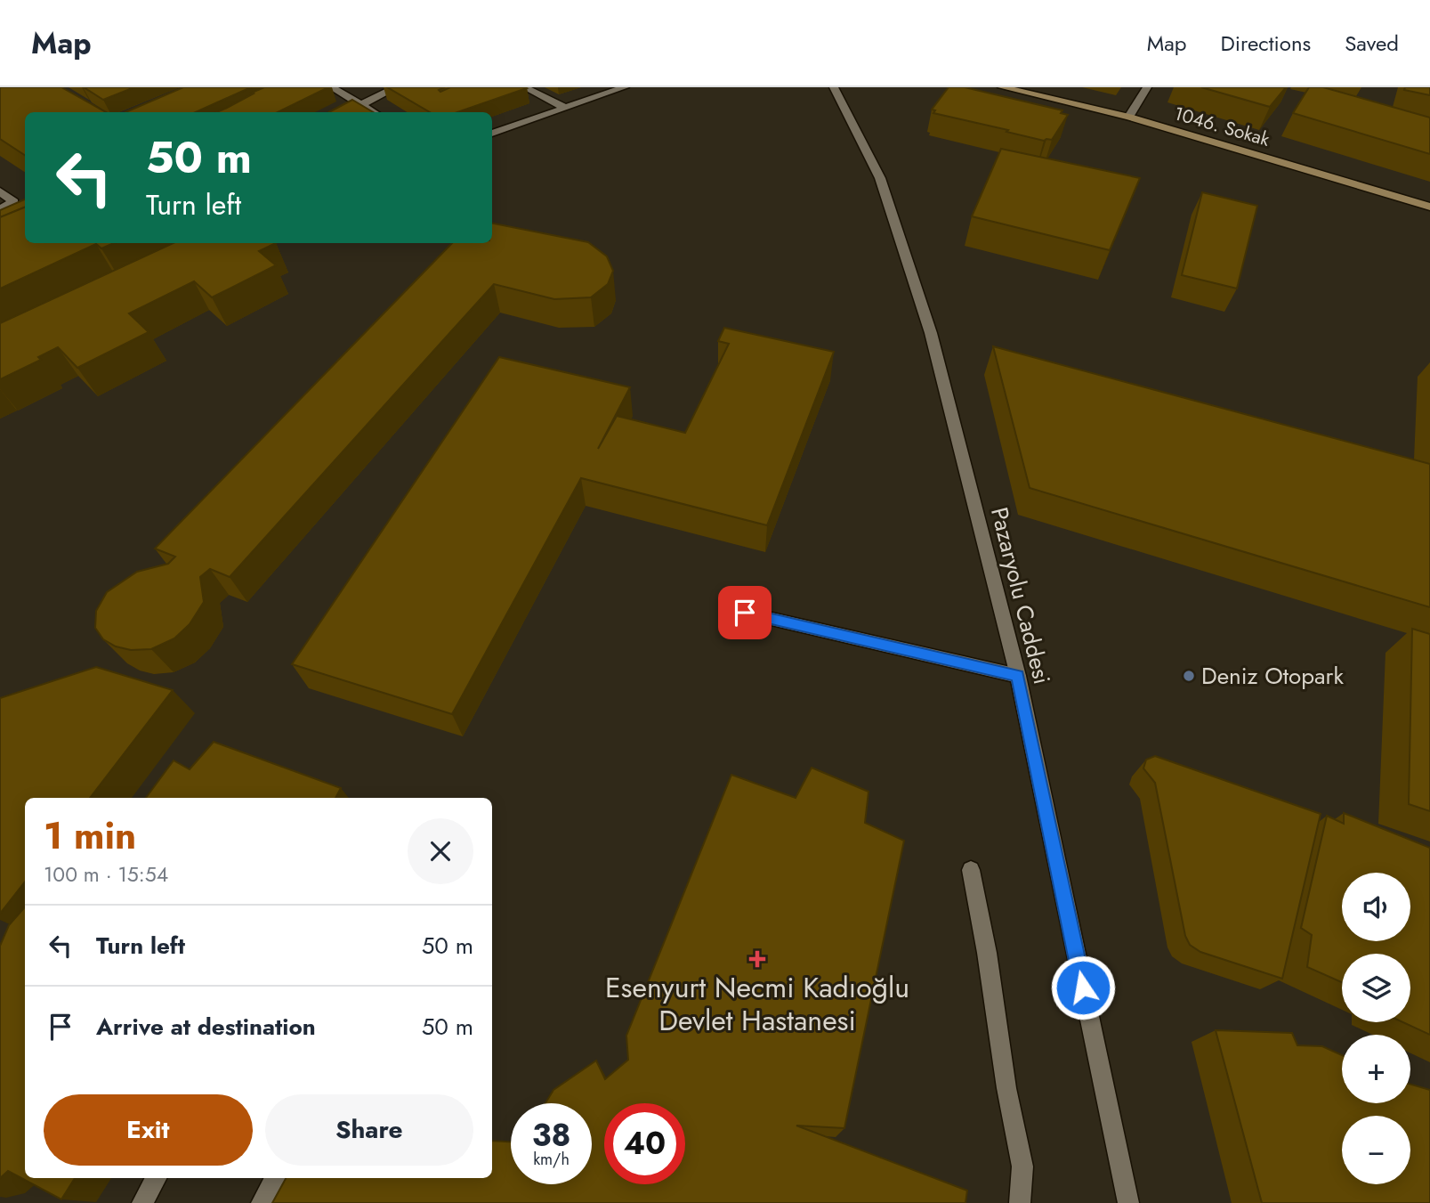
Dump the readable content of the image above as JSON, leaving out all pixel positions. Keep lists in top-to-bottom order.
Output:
{
  "streets": {
    "main road": ["1046. Sokak"],
    "street": ["Pazaryolu Caddesi"]
  },
  "places": {
    "other": ["Deniz Otopark"],
    "health": ["Esenyurt Necmi Kadıoğlu Devlet Hastanesi"]
  },
  "page": {
    "header": "Map",
    "nav": ["Map", "Directions", "Saved"],
    "turn": ["50 m", "Turn left"],
    "heading": ["1 min", "100 m · 15:54"],
    "map_buttons": ["+", "−"],
    "list": [
      {
        "name": "Turn left",
        "value": "50 m"
      },
      {
        "name": "Arrive at destination",
        "value": "50 m"
      }
    ],
    "buttons": ["Exit", "Share"],
    "speed": "38 km/h",
    "limit": "40"
  }
}
